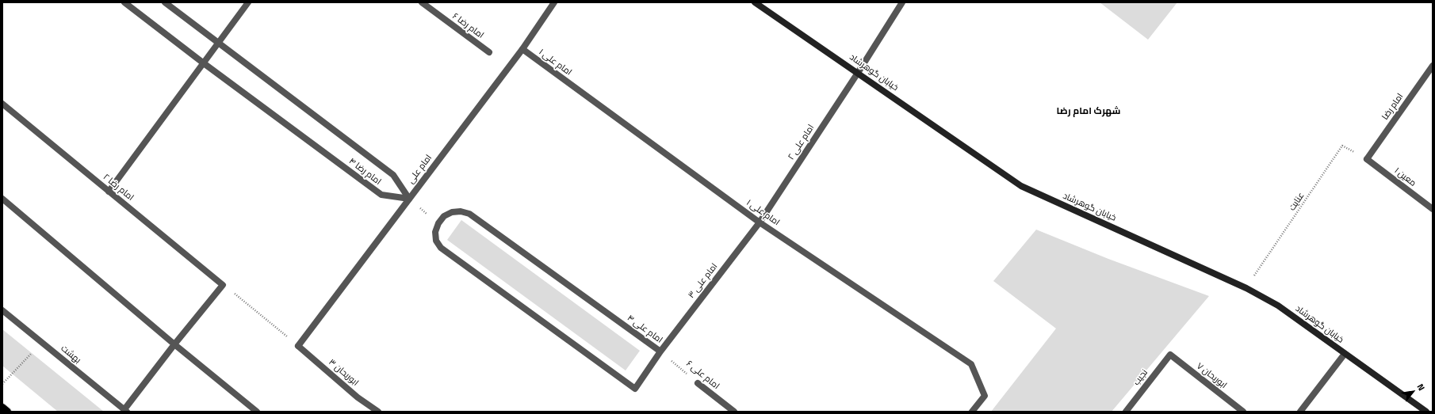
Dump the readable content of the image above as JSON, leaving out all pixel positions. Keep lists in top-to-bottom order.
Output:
{
  "streets": {
    "main road": ["خیابان گوهرشاد"],
    "street": [
      "امام رضا ۶",
      "امام علی ۱",
      "امام رضا",
      "امام علی ۲",
      "امام علی",
      "امام رضا ۴",
      "معین ۱",
      "امام رضا ۲",
      "امام علی ۳",
      "امام علی ۴",
      "بهشت",
      "ابوریحان ۳",
      "امام علی ۶",
      "ابوریحان ۷",
      "نجیب"
    ],
    "path": ["عنایت"]
  },
  "crossings": [
    ["امام علی ۱", "امام علی ۲"],
    ["امام علی ۱", "امام علی"],
    ["امام علی ۱", "امام علی ۳"],
    ["خیابان گوهرشاد", "امام علی ۲"],
    ["خیابان گوهرشاد", "عنایت"],
    ["امام رضا", "معین ۱"],
    ["امام رضا", "عنایت"],
    ["امام علی ۲", "امام علی ۳"],
    ["امام علی", "امام رضا ۴"],
    ["امام علی", "ابوریحان ۳"],
    ["معین ۱", "عنایت"],
    ["امام علی ۳", "امام علی ۴"],
    ["امام علی ۳", "امام علی ۶"],
    ["امام علی ۴", "امام علی ۶"],
    ["ابوریحان ۷", "نجیب"]
  ],
  "districts": ["شهرک امام رضا"],
  "north": "top right"
}
